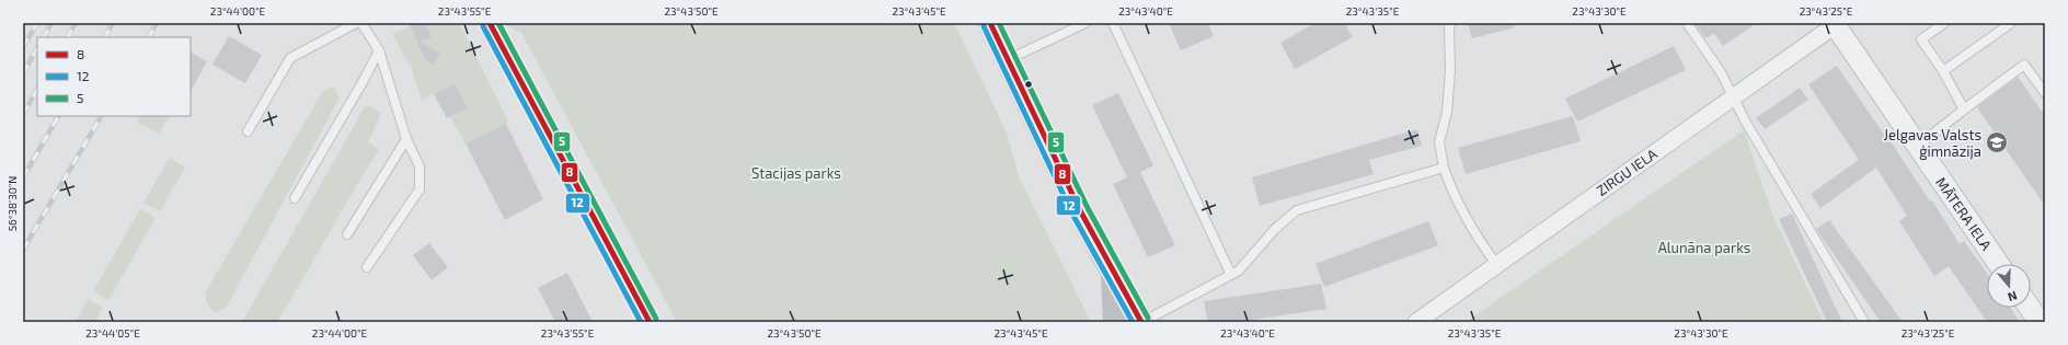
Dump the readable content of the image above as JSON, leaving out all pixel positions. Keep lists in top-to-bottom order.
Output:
{
  "streets": {
    "street": ["ZIRGU IELA", "MĀTERA IELA"]
  },
  "crossings": [
    ["ZIRGU IELA", "MĀTERA IELA"]
  ],
  "parks": ["Stacijas parks", "Alunāna parks"],
  "places": {
    "school or university": ["Jelgavas Valsts ģimnāzija"]
  },
  "lines": ["transit line 8", "transit line 5", "transit line 12"],
  "legend": ["8", "12", "5"],
  "north": "bottom",
  "coordinates": [
    "23°44'00\"E",
    "23°43'55\"E",
    "23°43'50\"E",
    "23°43'45\"E",
    "23°43'40\"E",
    "23°43'35\"E",
    "23°43'30\"E",
    "23°43'25\"E",
    "56°38'30\"N",
    "23°44'05\"E"
  ]
}
